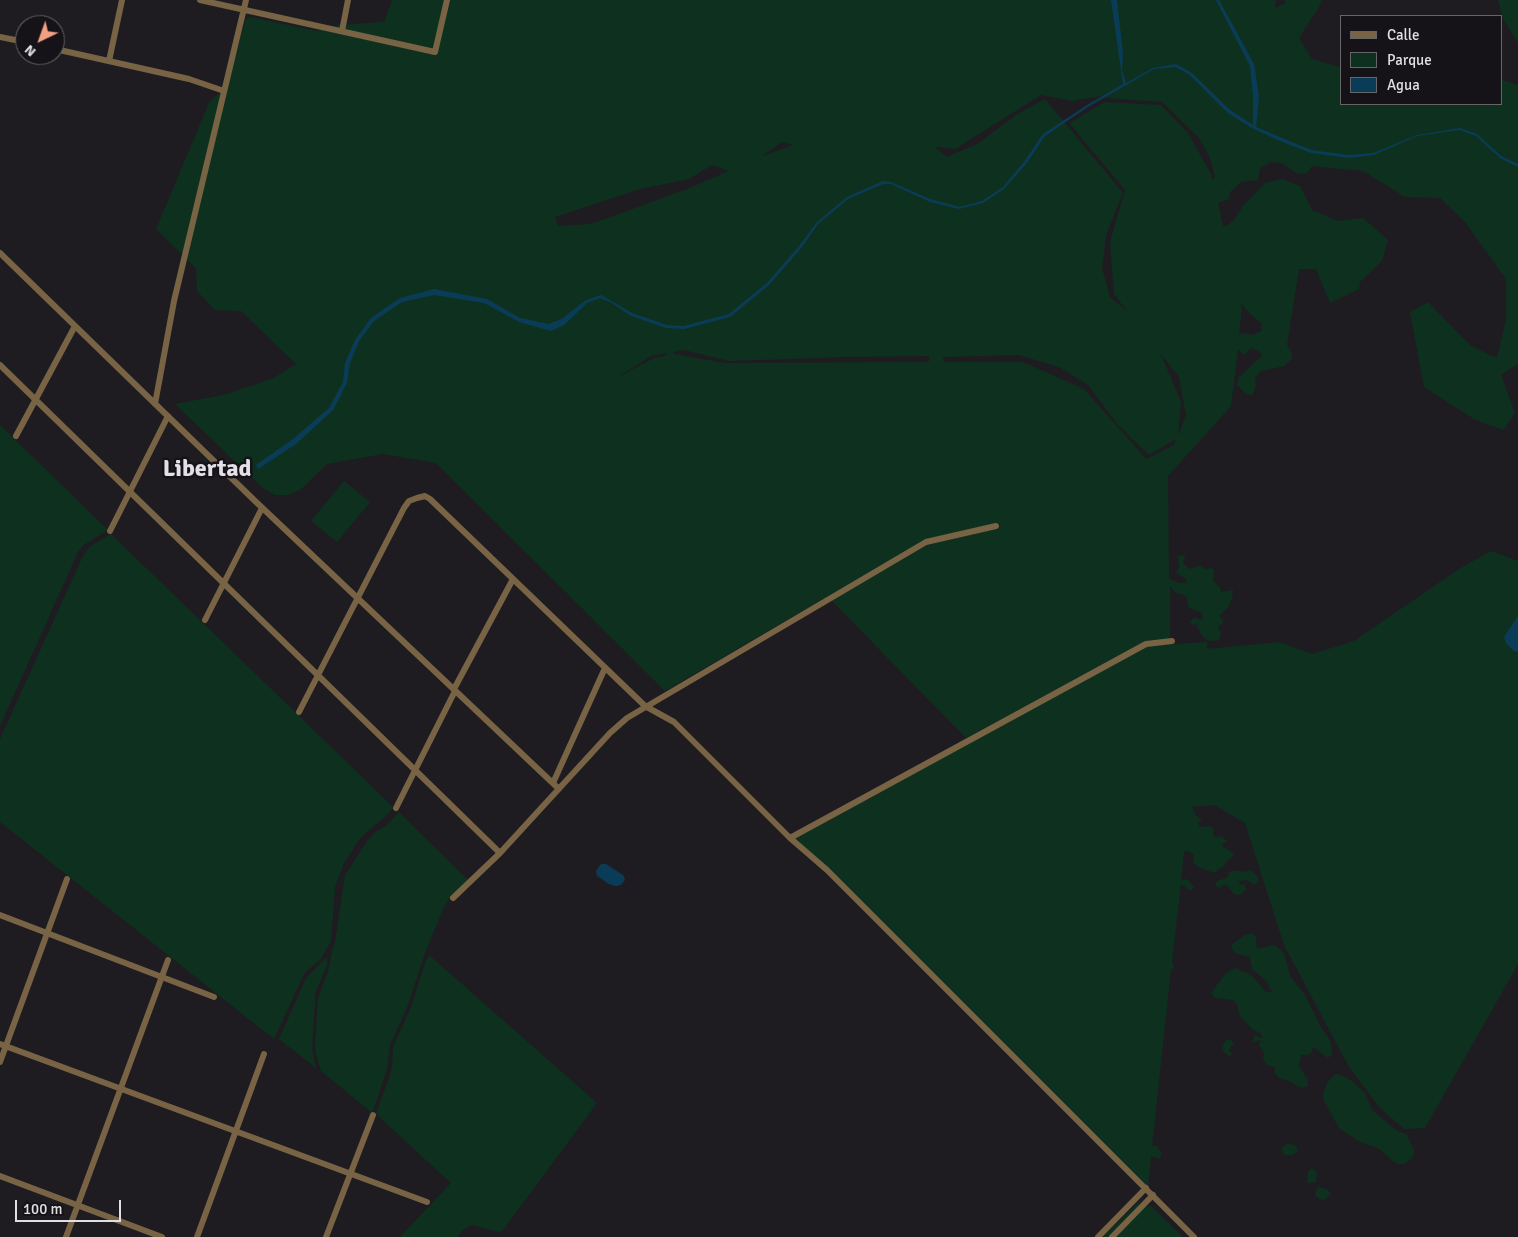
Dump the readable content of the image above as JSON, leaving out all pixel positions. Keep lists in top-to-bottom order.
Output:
{
  "districts": ["Libertad"],
  "legend": ["Calle", "Parque", "Agua"],
  "scale_bar": "100 m",
  "north": "bottom left"
}
